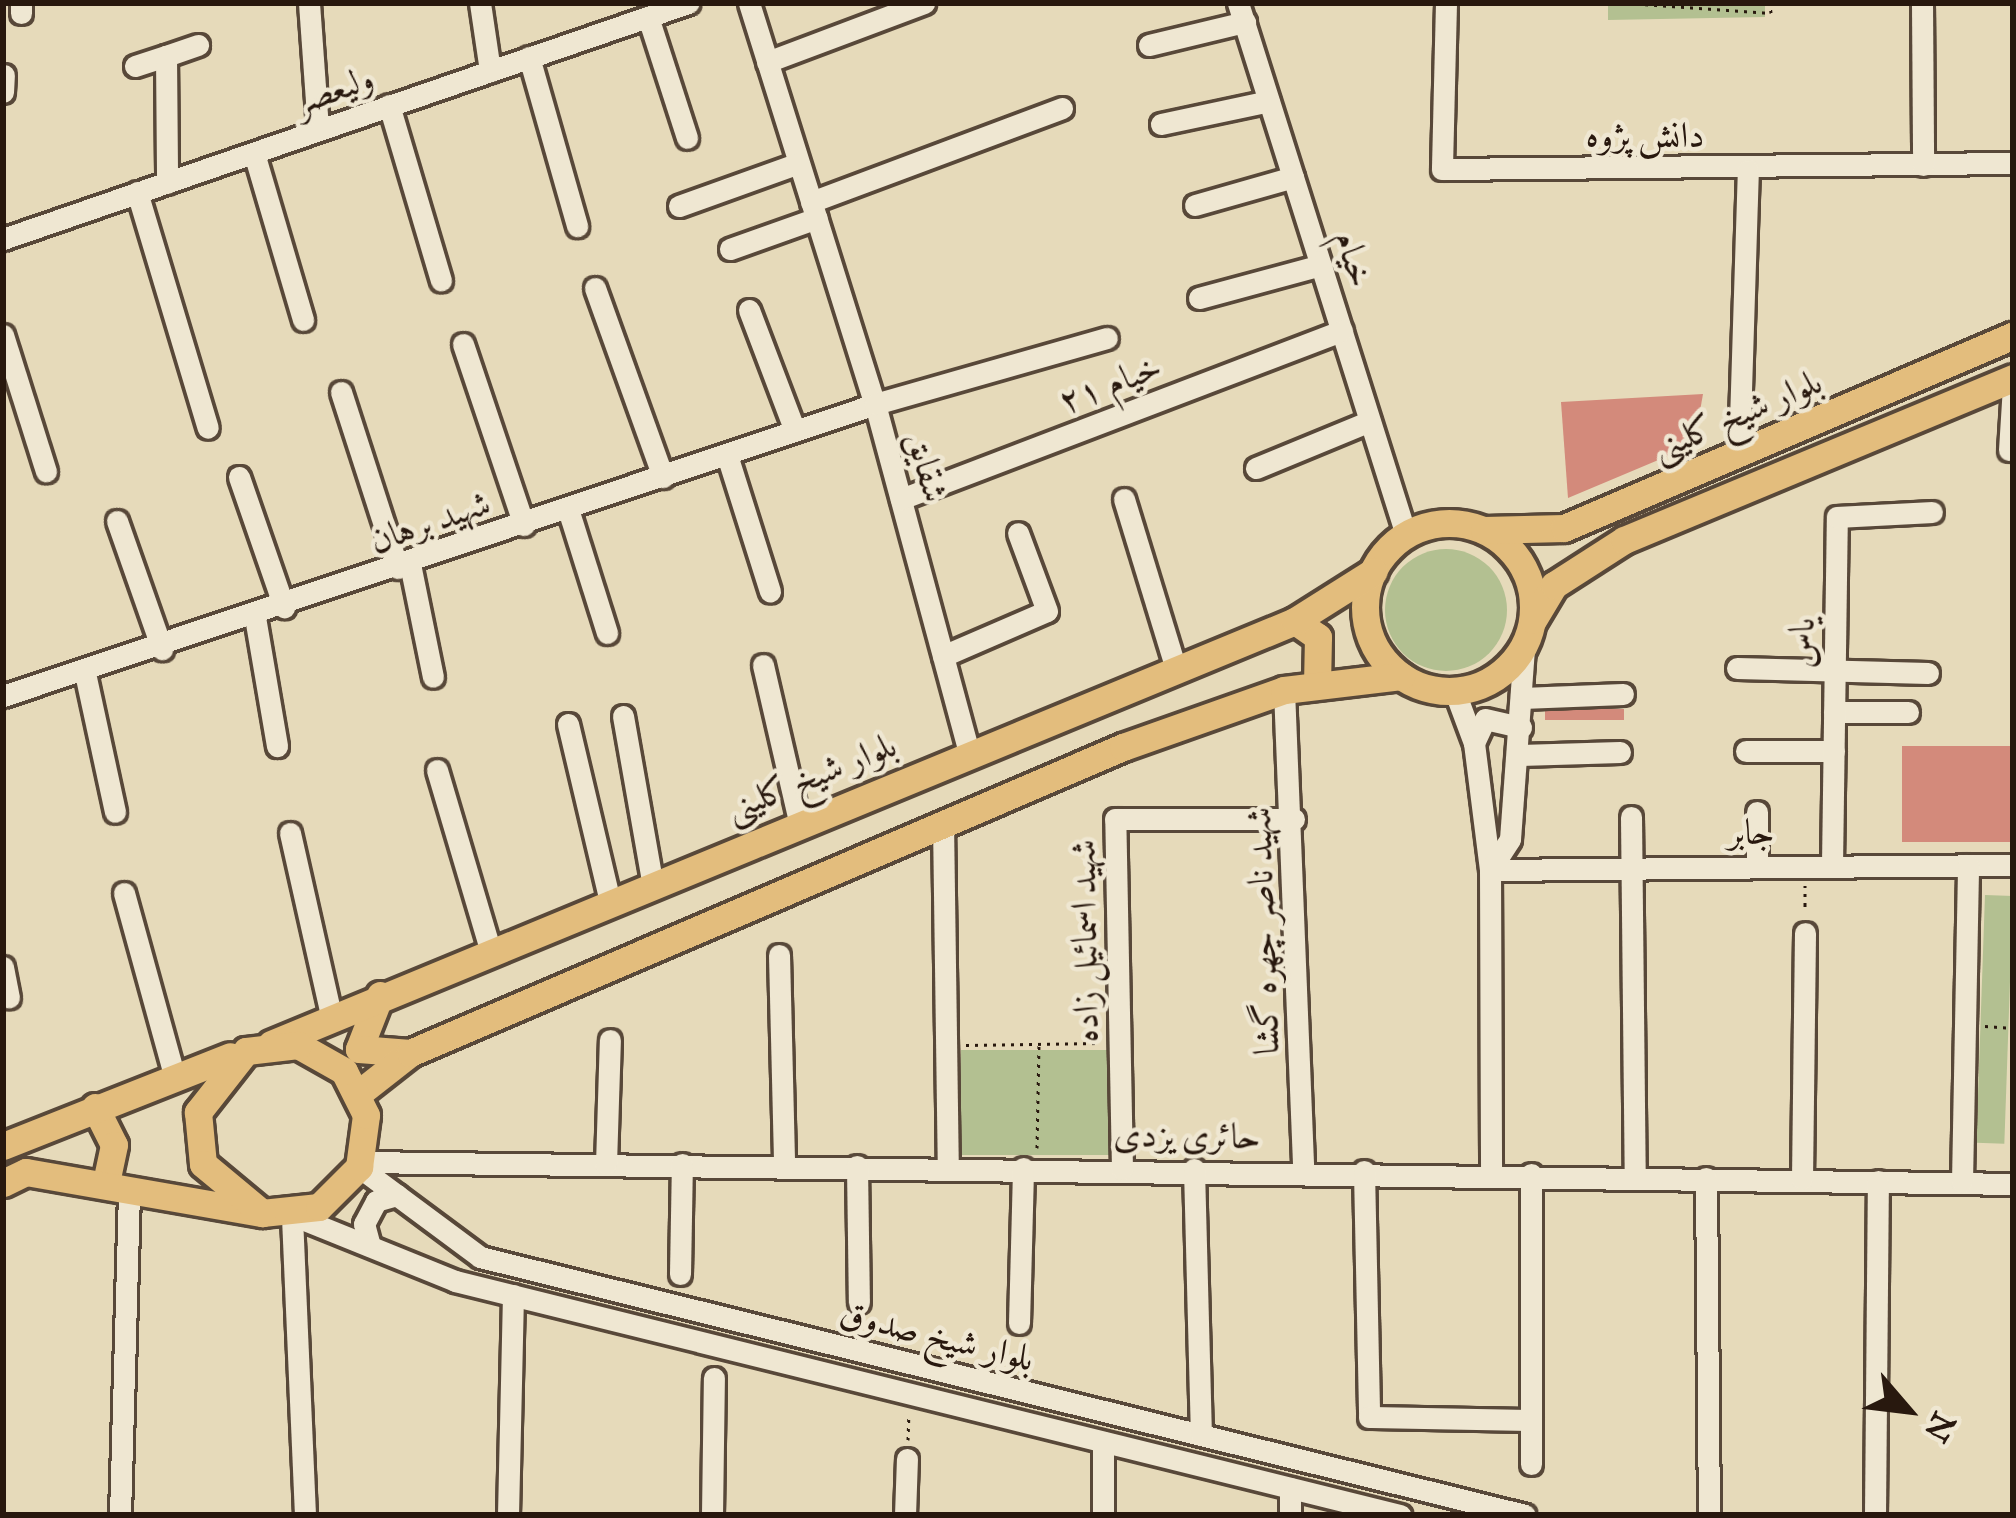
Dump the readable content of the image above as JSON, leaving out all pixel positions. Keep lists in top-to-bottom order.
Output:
{
  "streets": {
    "main road": ["بلوار شیخ کلینی"],
    "street": [
      "ولیعصر",
      "دانش پژوه",
      "خیام",
      "خیام ۲۱",
      "شقایق",
      "شهید برهان",
      "یاس",
      "جابر",
      "شهید ناصر چهره گشا",
      "شهید اسمائیل زاده",
      "حائری یزدی",
      "بلوار شیخ صدوق"
    ]
  },
  "crossings": [
    ["خیام", "خیام ۲۱"],
    ["خیام", "بلوار شیخ کلینی"],
    ["خیام ۲۱", "شقایق"],
    ["بلوار شیخ کلینی", "شقایق"],
    ["بلوار شیخ کلینی", "حائری یزدی"],
    ["بلوار شیخ کلینی", "بلوار شیخ صدوق"],
    ["شقایق", "شهید برهان"],
    ["یاس", "جابر"],
    ["شهید ناصر چهره گشا", "شهید اسمائیل زاده"],
    ["شهید ناصر چهره گشا", "حائری یزدی"],
    ["شهید اسمائیل زاده", "حائری یزدی"],
    ["حائری یزدی", "بلوار شیخ صدوق"]
  ],
  "north": "bottom right"
}
